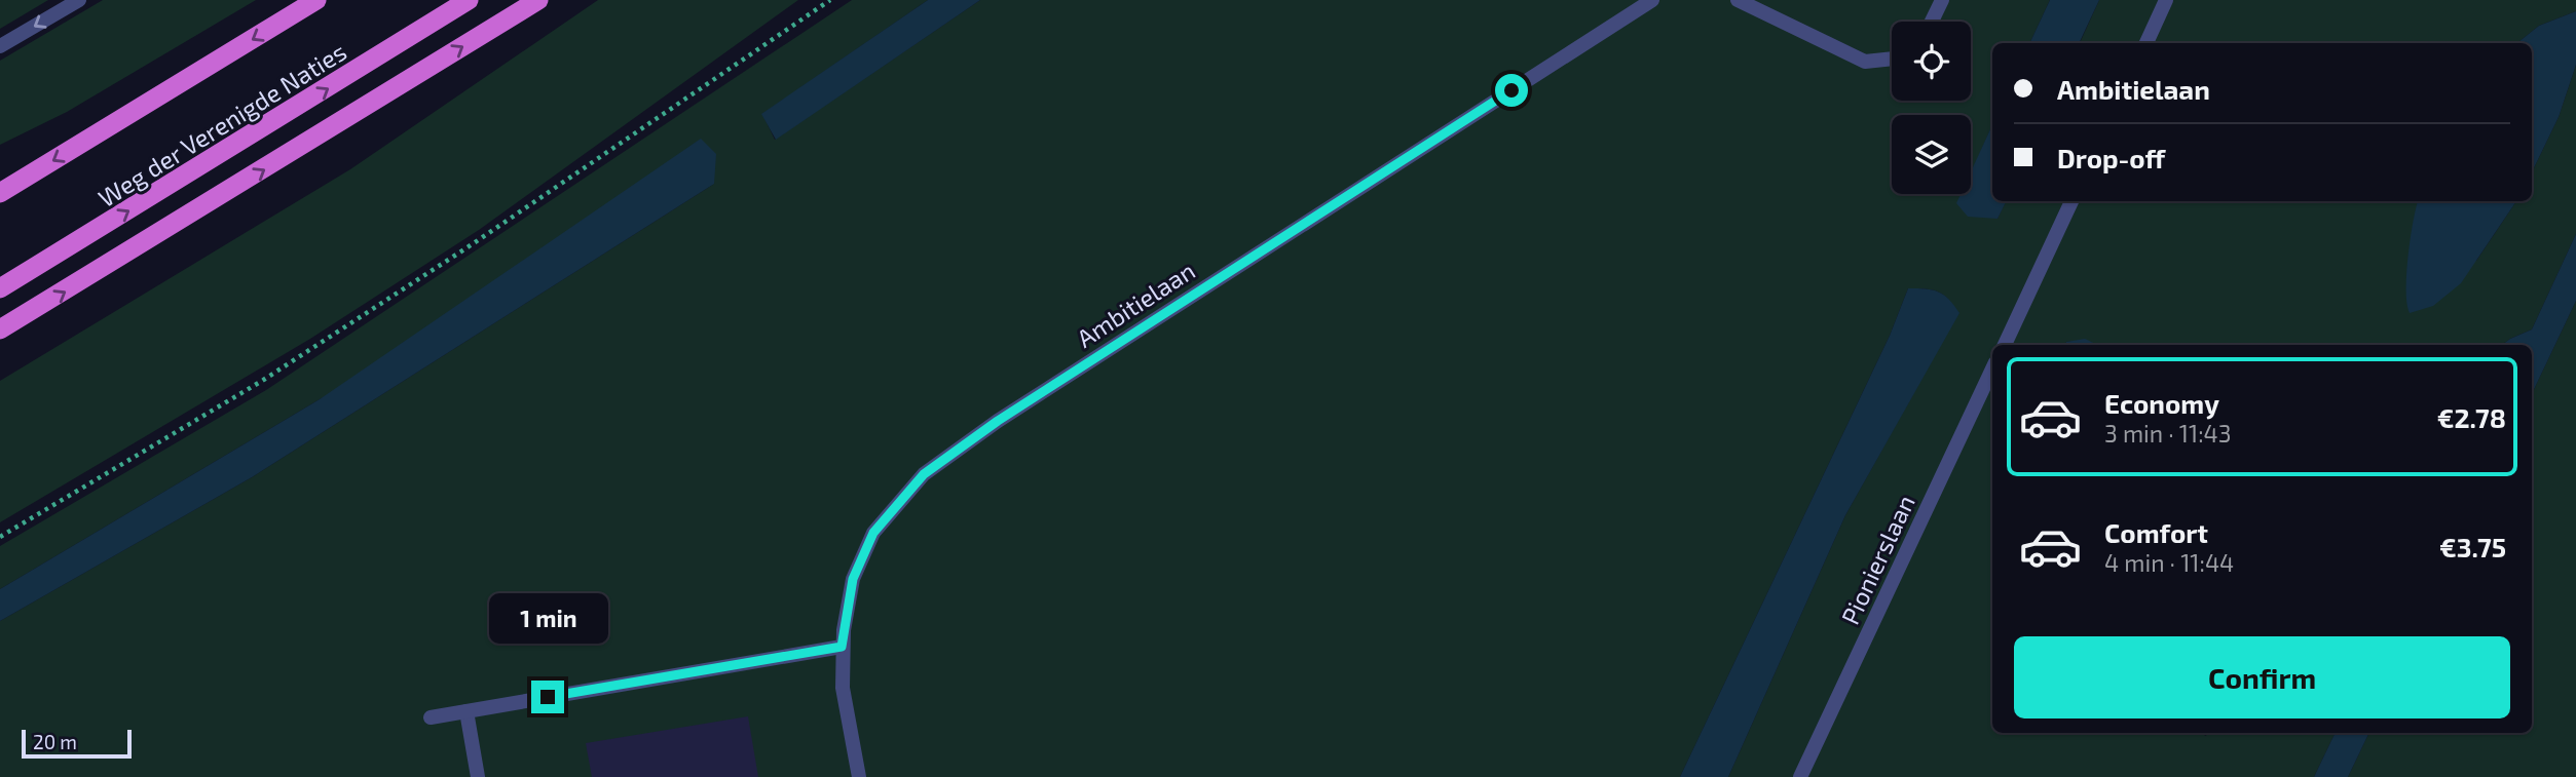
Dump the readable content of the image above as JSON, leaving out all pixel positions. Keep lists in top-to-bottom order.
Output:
{
  "streets": {
    "highway": ["Weg der Verenigde Naties"],
    "street": ["Ambitielaan", "Pionierslaan"]
  },
  "scale_bar": "20 m",
  "page": {
    "banner": ["Ambitielaan", "Drop-off"],
    "list": [
      {
        "name": "Economy",
        "note": "3 min · 11:43",
        "value": "€2.78"
      },
      {
        "name": "Comfort",
        "note": "4 min · 11:44",
        "value": "€3.75"
      }
    ],
    "bubble": "1 min",
    "buttons": "Confirm",
    "scale": "20 m"
  }
}
